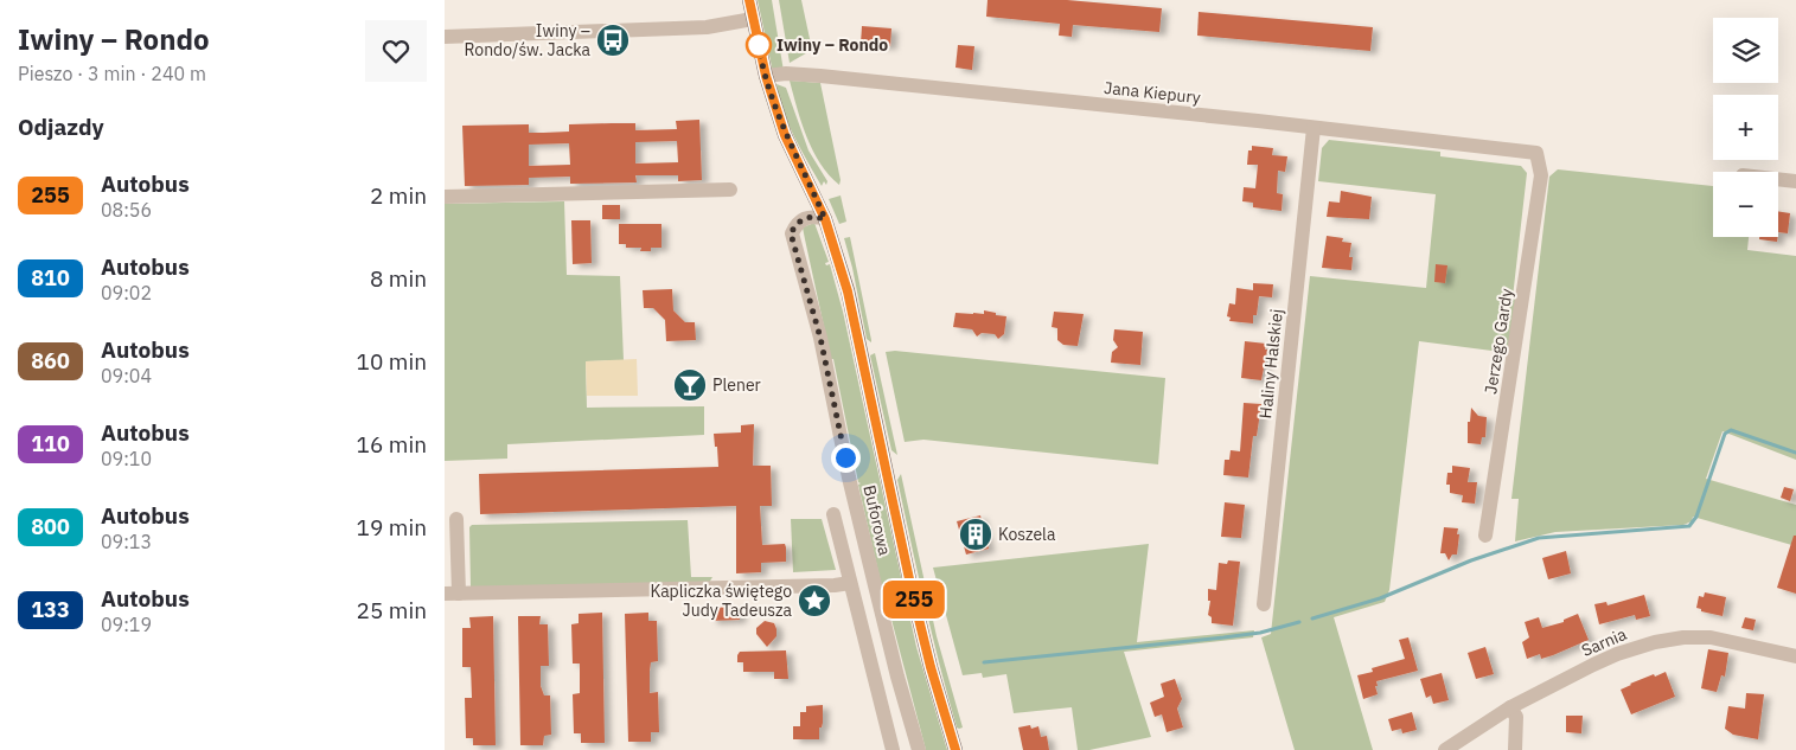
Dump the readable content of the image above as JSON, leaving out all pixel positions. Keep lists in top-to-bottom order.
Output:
{
  "streets": {
    "main road": ["Buforowa"],
    "street": [
      "Jana Kiepury",
      "Jerzego Gardy",
      "Haliny Halskiej",
      "Sarnia"
    ]
  },
  "crossings": [
    ["Jana Kiepury", "Jerzego Gardy"],
    ["Jana Kiepury", "Haliny Halskiej"],
    ["Jana Kiepury", "Buforowa"]
  ],
  "places": {
    "bus stop": ["Iwiny – Rondo/św. Jacka"],
    "other": ["Iwiny – Rondo"],
    "bar": ["Plener"],
    "building": ["Koszela"],
    "place": ["Kapliczka świętego Judy Tadeusza"]
  },
  "lines": ["bus line 255"],
  "page": {
    "heading": [
      ["Iwiny – Rondo", "Pieszo · 3 min · 240 m"],
      "Odjazdy"
    ],
    "on_map": "255",
    "map_buttons": ["+", "−"],
    "list": [
      {
        "mark": "255",
        "name": "Autobus",
        "note": "08:56",
        "value": "2 min"
      },
      {
        "mark": "810",
        "name": "Autobus",
        "note": "09:02",
        "value": "8 min"
      },
      {
        "mark": "860",
        "name": "Autobus",
        "note": "09:04",
        "value": "10 min"
      },
      {
        "mark": "110",
        "name": "Autobus",
        "note": "09:10",
        "value": "16 min"
      },
      {
        "mark": "800",
        "name": "Autobus",
        "note": "09:13",
        "value": "19 min"
      },
      {
        "mark": "133",
        "name": "Autobus",
        "note": "09:19",
        "value": "25 min"
      }
    ]
  }
}
